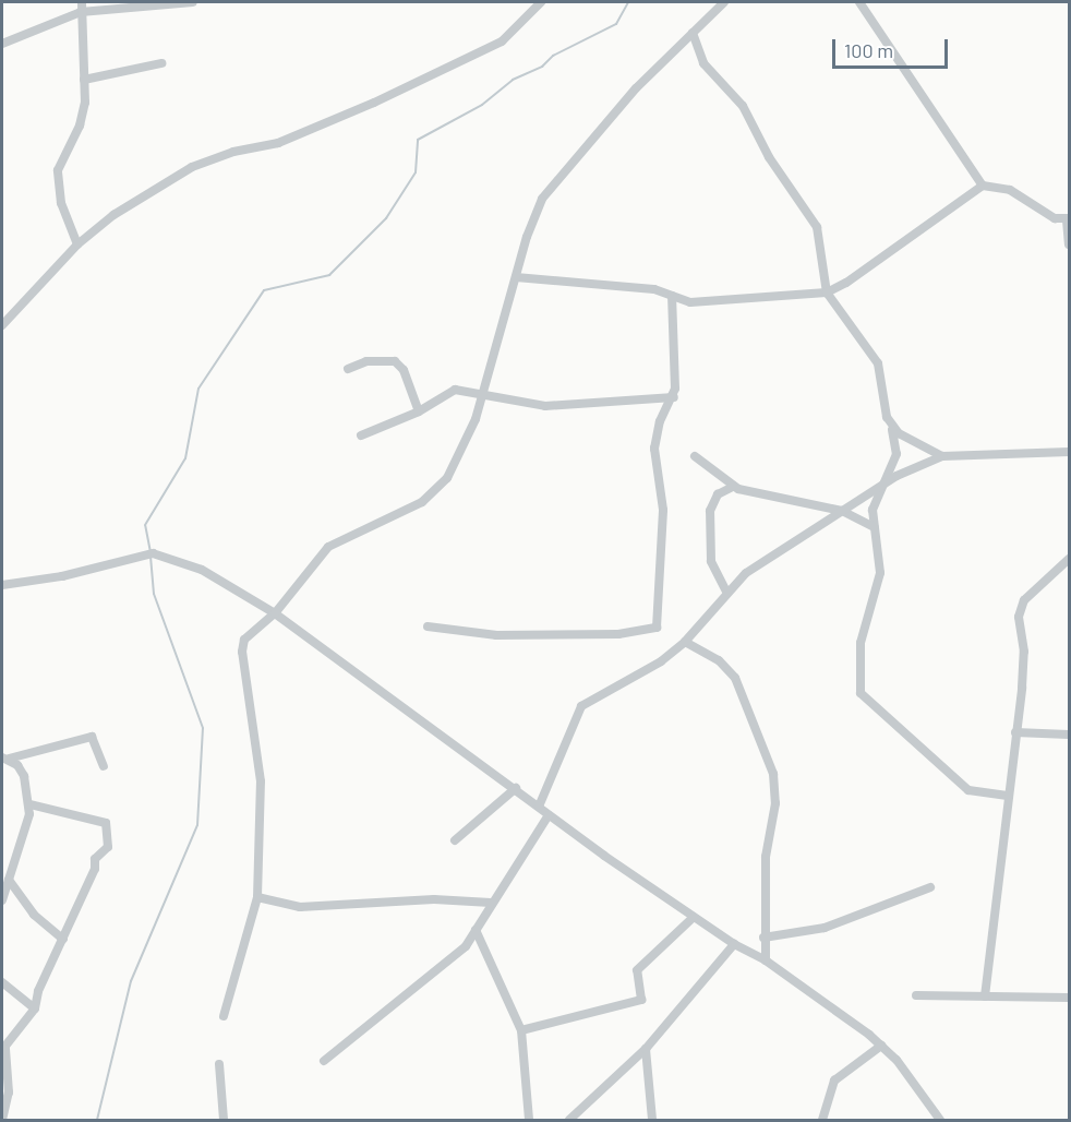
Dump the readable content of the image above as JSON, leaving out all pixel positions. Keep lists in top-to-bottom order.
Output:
{
  "scale_bar": "100 m"
}
